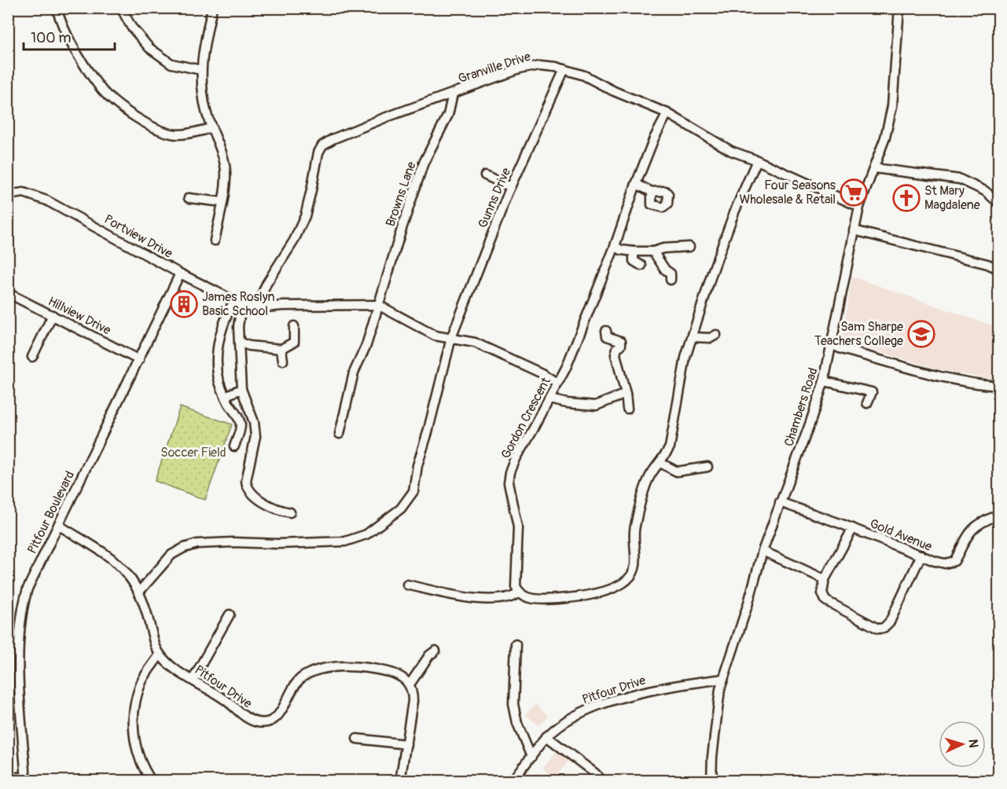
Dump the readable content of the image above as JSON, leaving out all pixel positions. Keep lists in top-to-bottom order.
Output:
{
  "streets": {
    "street": [
      "Granville Drive",
      "Browns Lane",
      "Gunns Drive",
      "Portview Drive",
      "Hillview Drive",
      "Chambers Road",
      "Gordon Crescent",
      "Pitfour Boulevard",
      "Gold Avenue",
      "Pitfour Drive"
    ]
  },
  "crossings": [
    ["Granville Drive", "Browns Lane"],
    ["Granville Drive", "Gunns Drive"],
    ["Granville Drive", "Portview Drive"],
    ["Granville Drive", "Chambers Road"],
    ["Granville Drive", "Gordon Crescent"],
    ["Browns Lane", "Portview Drive"],
    ["Gunns Drive", "Pitfour Drive"],
    ["Portview Drive", "Pitfour Boulevard"],
    ["Hillview Drive", "Pitfour Boulevard"],
    ["Chambers Road", "Gold Avenue"],
    ["Chambers Road", "Pitfour Drive"],
    ["Pitfour Boulevard", "Pitfour Drive"]
  ],
  "parks": ["Soccer Field"],
  "places": {
    "supermarket": ["Four Seasons Wholesale & Retail"],
    "church": ["St Mary Magdalene"],
    "building": ["James Roslyn Basic School"],
    "school or university": ["Sam Sharpe Teachers College"]
  },
  "scale_bar": "100 m",
  "north": "right"
}
